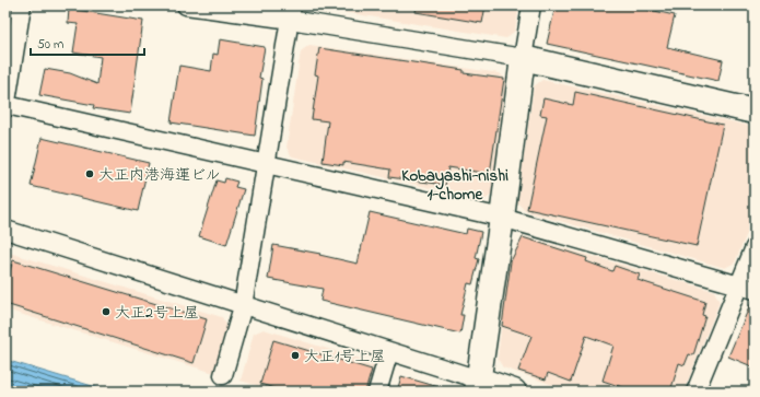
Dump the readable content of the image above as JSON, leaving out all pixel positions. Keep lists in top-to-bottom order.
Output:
{
  "districts": ["Kobayashi-nishi 1-chome"],
  "places": ["大正内港海運ビル", "大正2号上屋", "大正1号上屋"],
  "scale_bar": "50 m"
}
